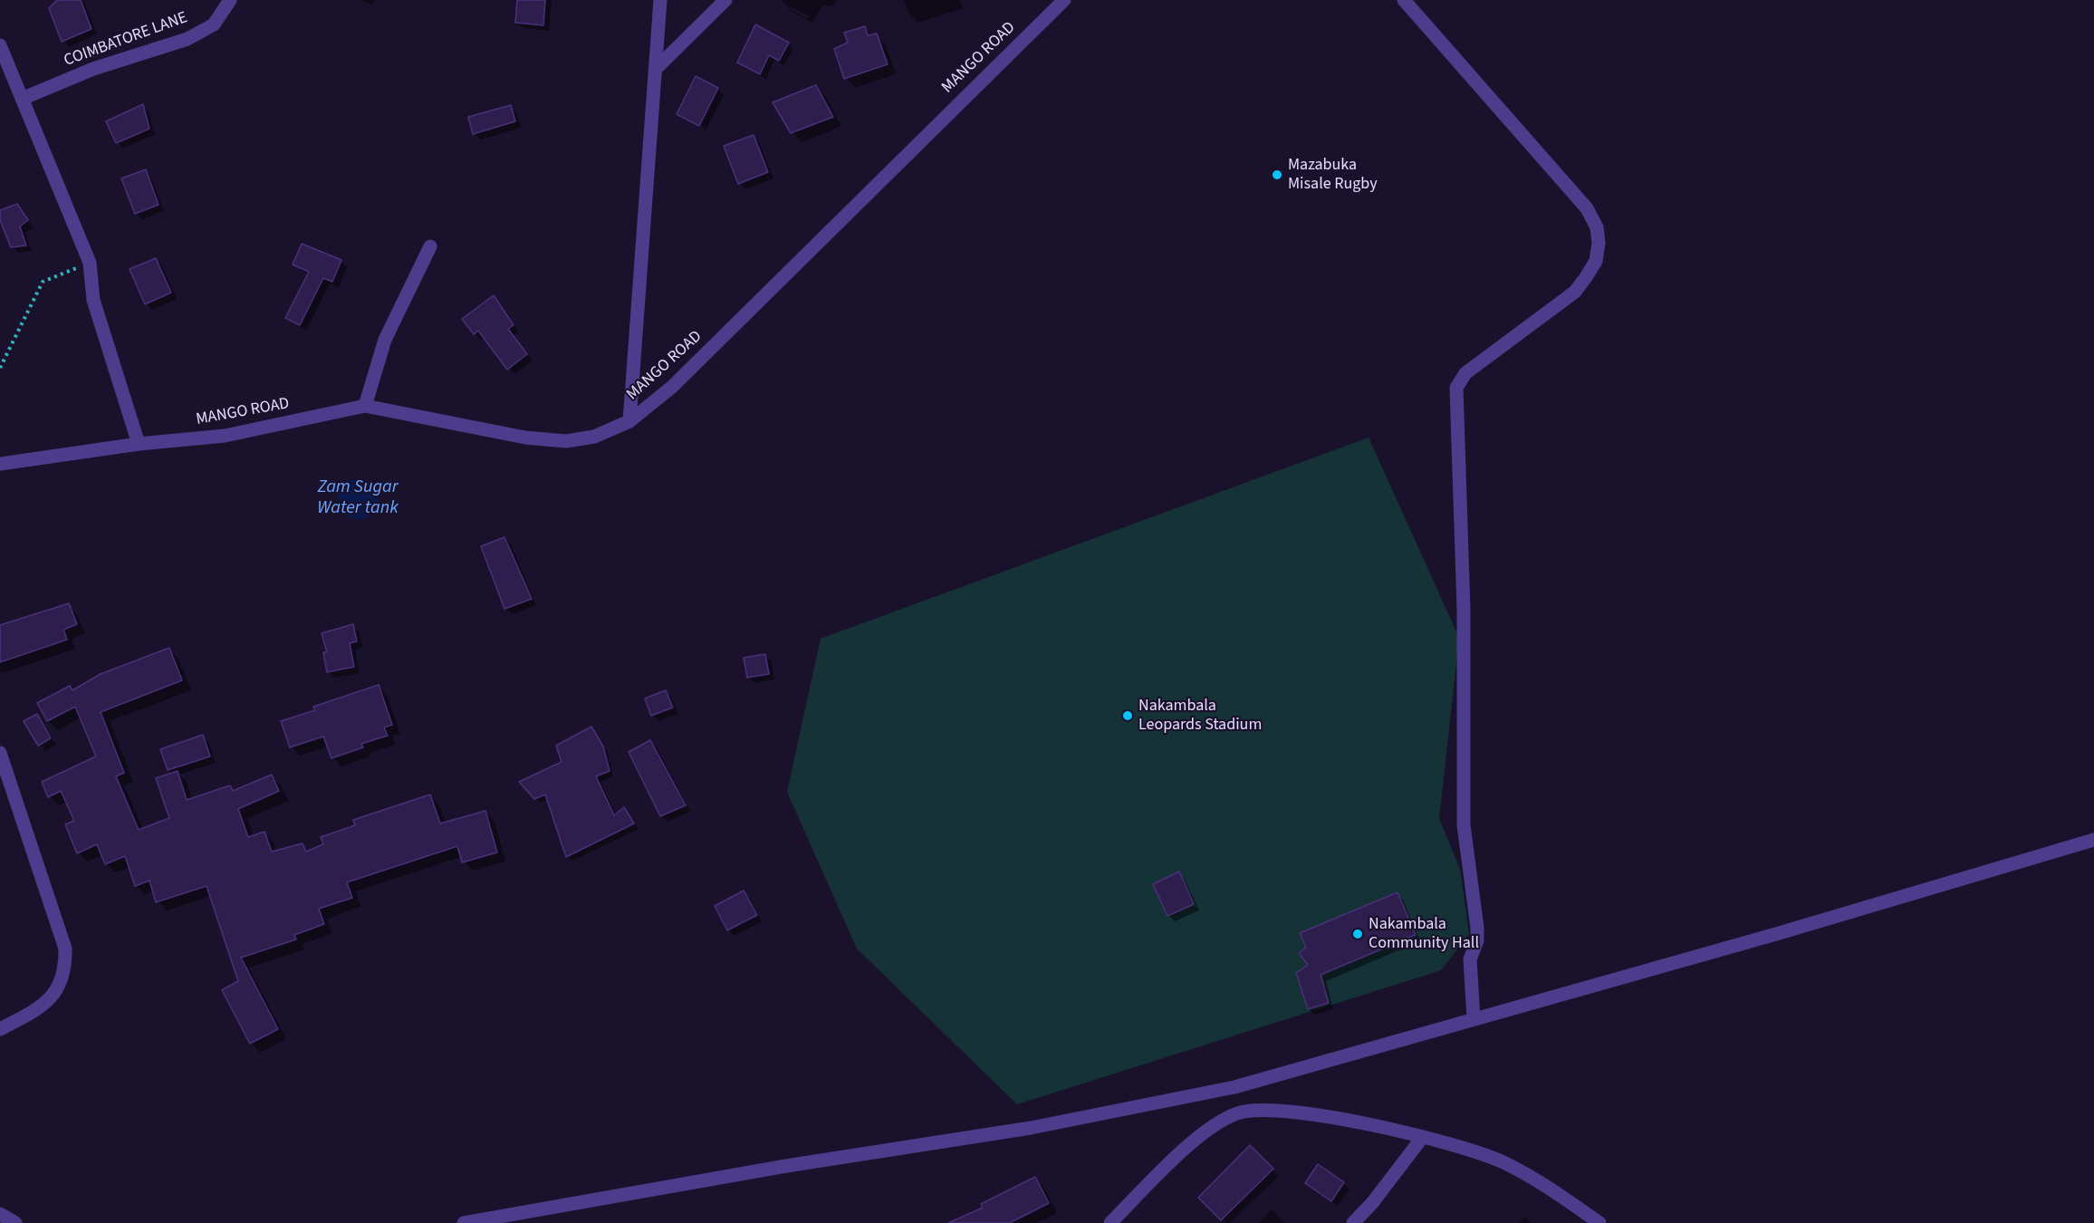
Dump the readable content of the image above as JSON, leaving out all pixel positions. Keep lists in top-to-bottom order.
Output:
{
  "streets": {
    "street": ["COIMBATORE LANE", "MANGO ROAD"]
  },
  "water": ["Zam Sugar Water tank"],
  "places": ["Mazabuka Misale Rugby", "Nakambala Leopards Stadium", "Nakambala Community Hall"]
}
